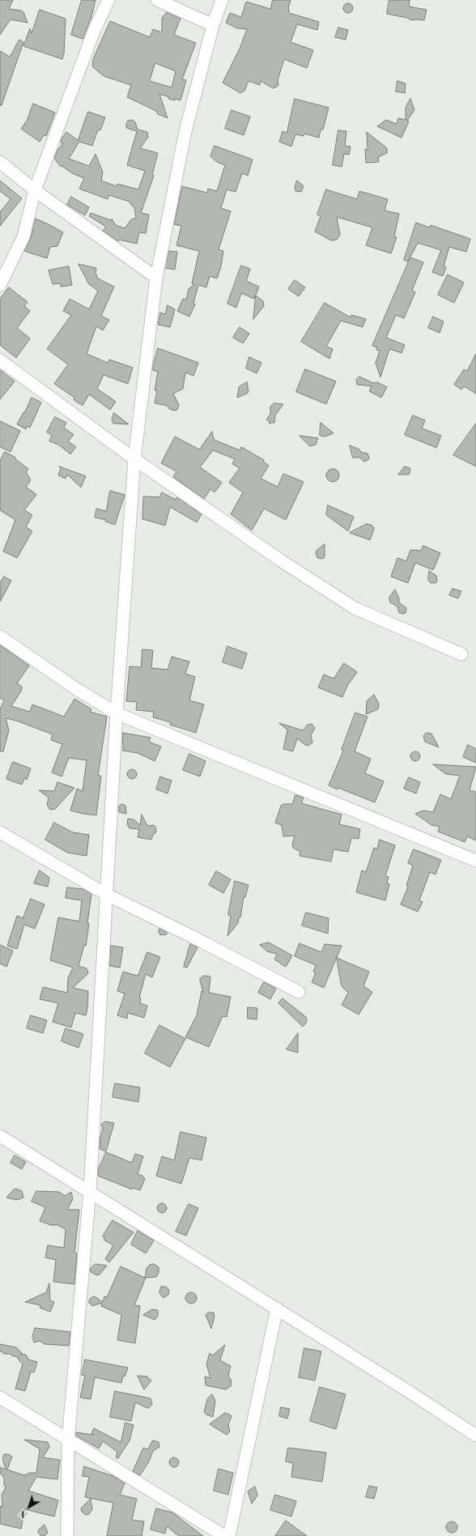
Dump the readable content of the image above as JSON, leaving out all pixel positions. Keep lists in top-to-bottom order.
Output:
{
  "north": "bottom left"
}
